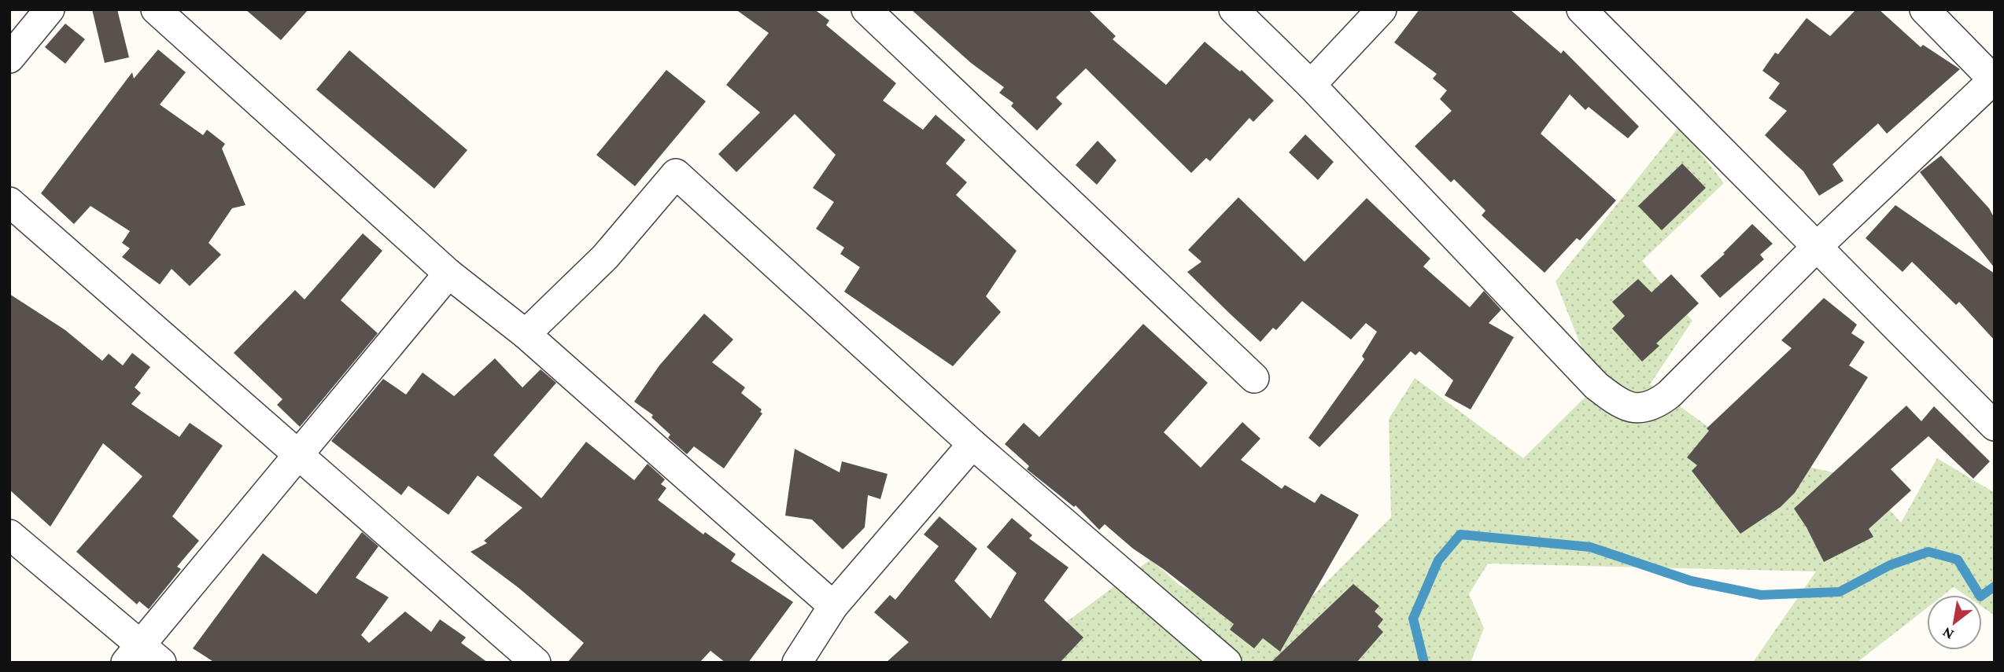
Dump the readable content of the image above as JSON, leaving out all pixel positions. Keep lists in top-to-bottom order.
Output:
{
  "north": "bottom left"
}
